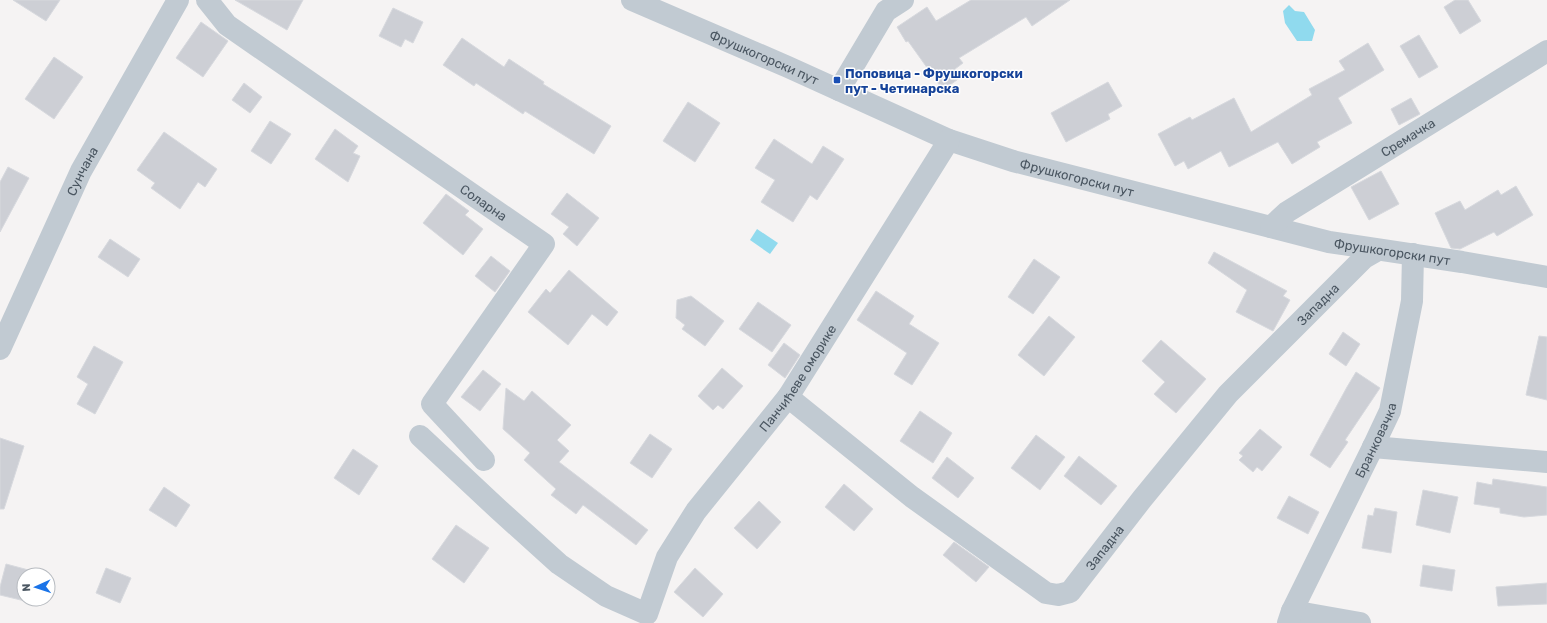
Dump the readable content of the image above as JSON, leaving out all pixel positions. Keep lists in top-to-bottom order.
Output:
{
  "streets": {
    "street": [
      "Фрушкогорски пут",
      "Сремачка",
      "Сунчана",
      "Соларна",
      "Западна",
      "Панчићеве оморике",
      "Бранковачка"
    ]
  },
  "crossings": [
    ["Фрушкогорски пут", "Сремачка"],
    ["Фрушкогорски пут", "Западна"],
    ["Фрушкогорски пут", "Панчићеве оморике"],
    ["Фрушкогорски пут", "Бранковачка"],
    ["Западна", "Панчићеве оморике"]
  ],
  "places": {
    "transit": ["Поповица - Фрушкогорски пут - Четинарска"]
  },
  "north": "left"
}
